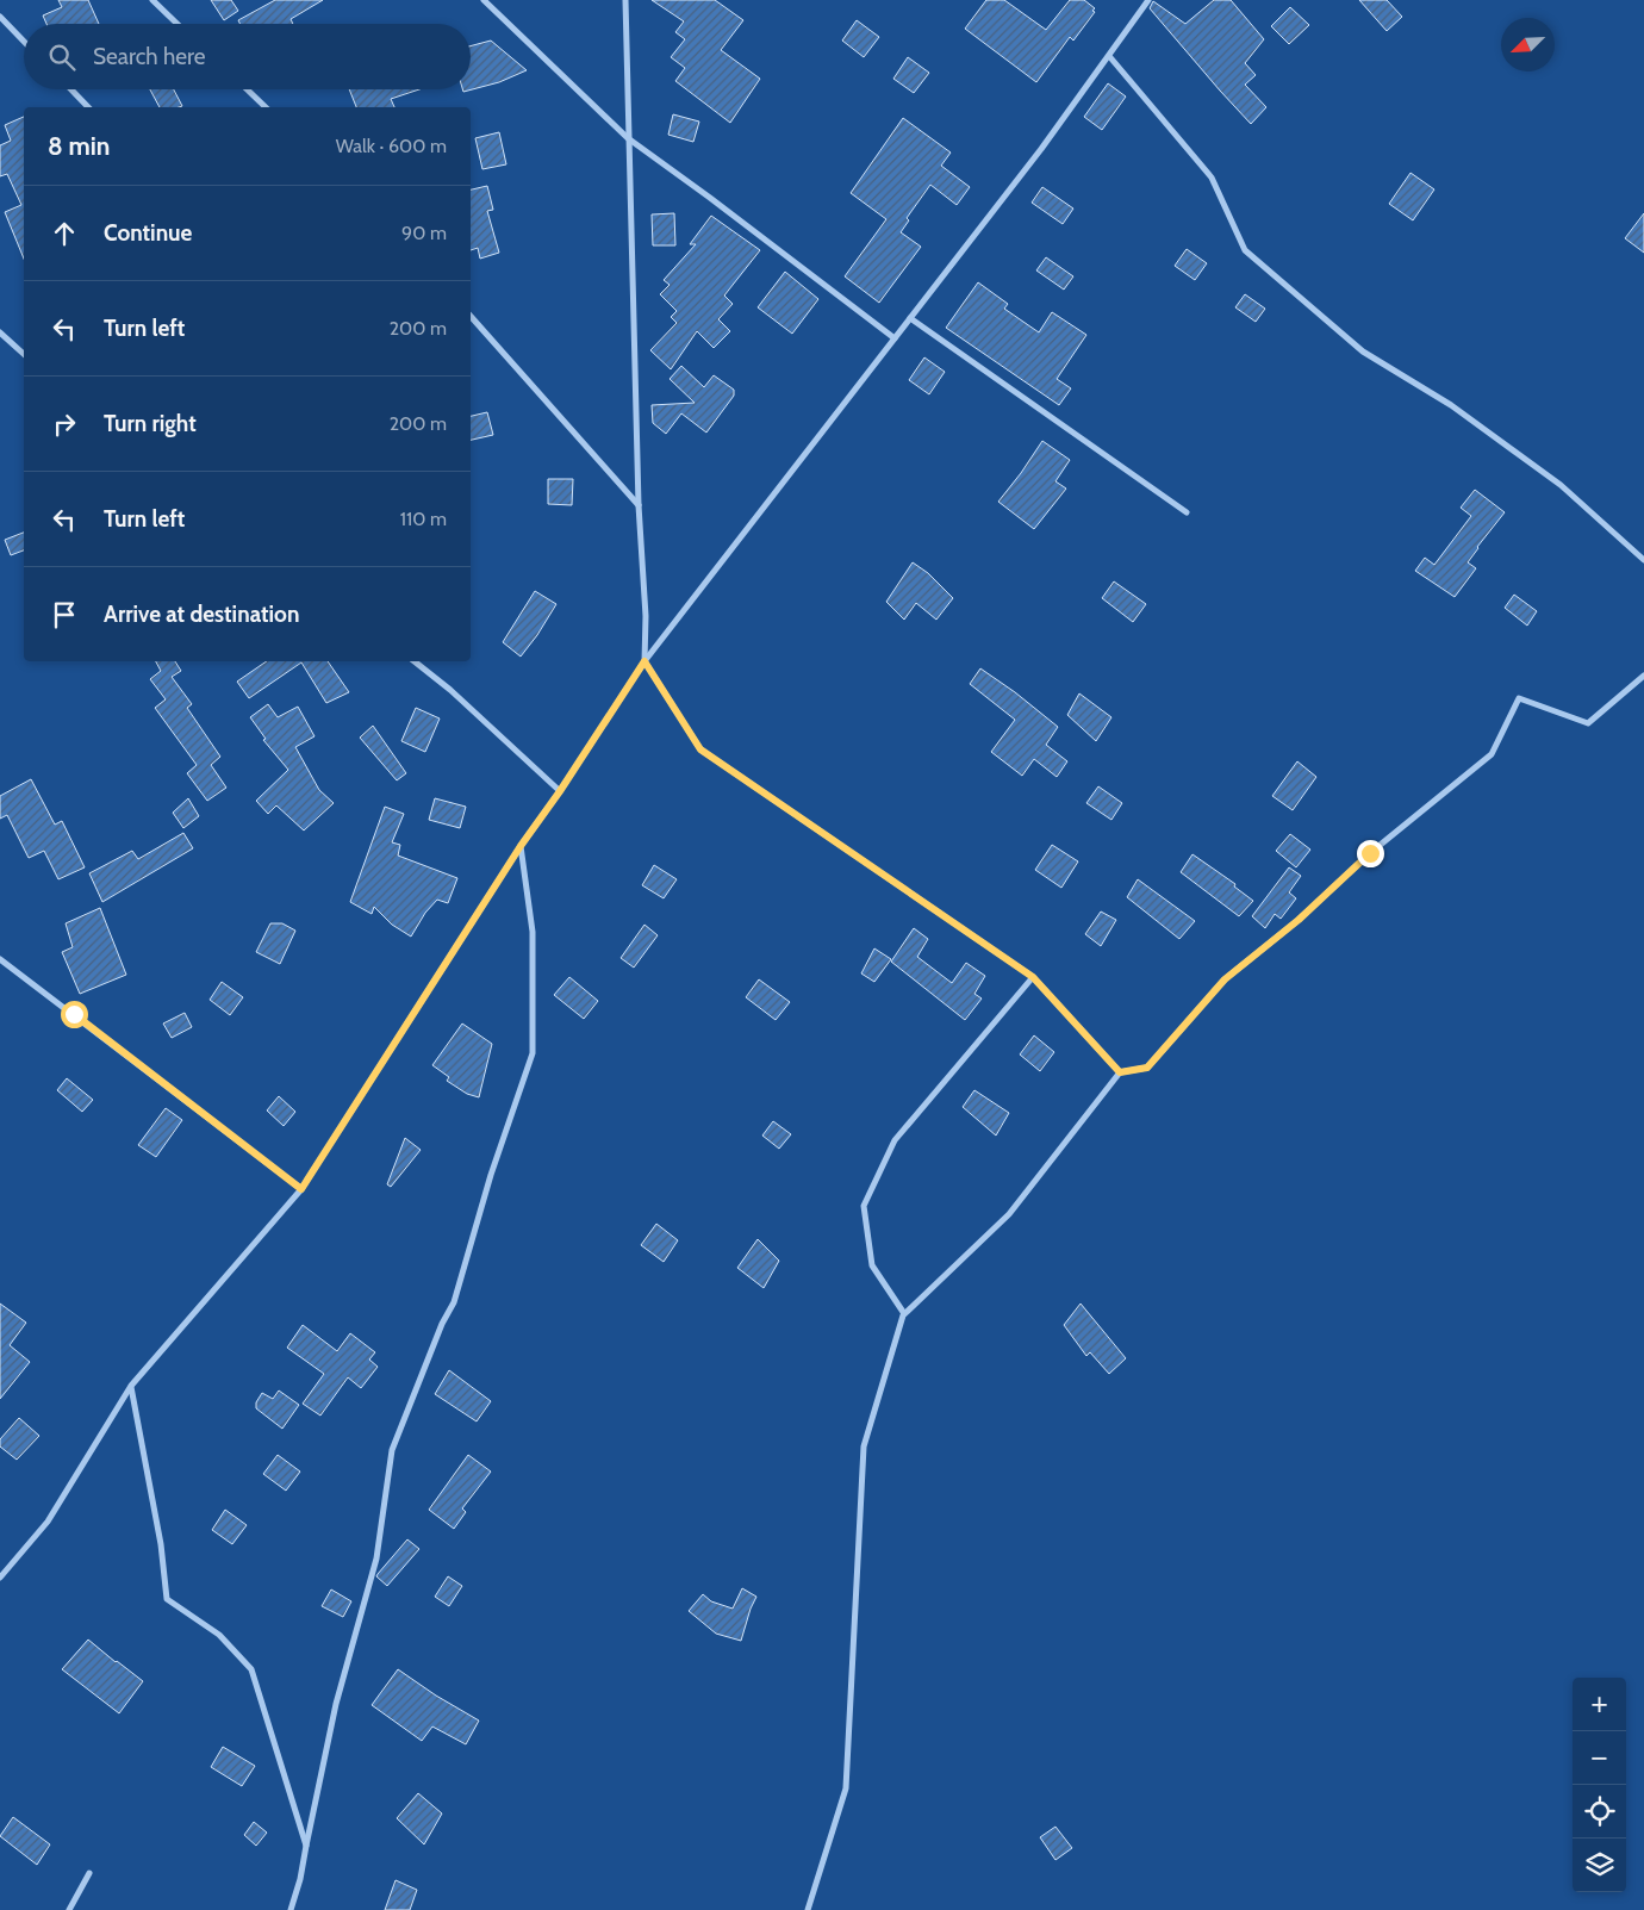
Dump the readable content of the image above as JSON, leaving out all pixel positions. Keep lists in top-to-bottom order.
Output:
{
  "north": "bottom left",
  "page": {
    "search": "Search here",
    "heading": ["8 min", "Walk · 600 m"],
    "list": [
      ["Continue", "90 m"],
      ["Turn left", "200 m"],
      ["Turn right", "200 m"],
      ["Turn left", "110 m"],
      "Arrive at destination"
    ],
    "map_buttons": ["+", "−"]
  }
}
